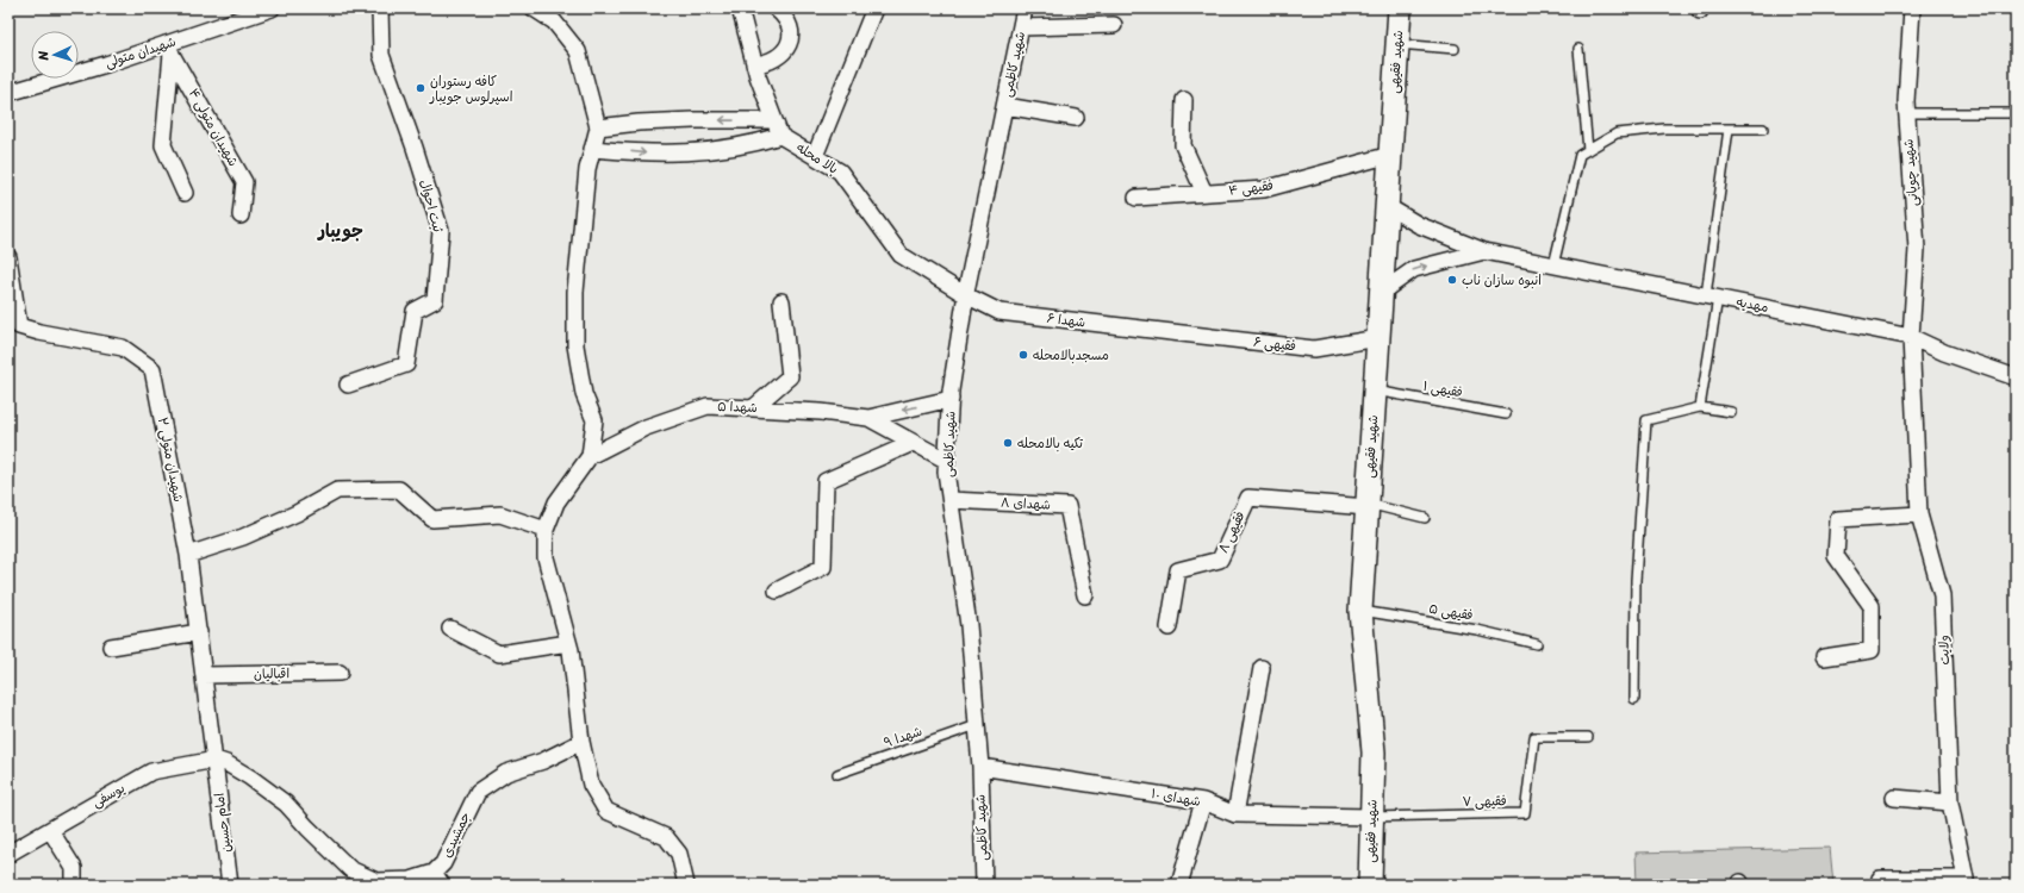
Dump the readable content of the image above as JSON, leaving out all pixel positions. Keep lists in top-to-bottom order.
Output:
{
  "streets": {
    "main road": ["شهید فقیهی"],
    "street": [
      "شهیدان متولی",
      "شهید کاظمی",
      "شهیدان متولی ۴",
      "بالا محله",
      "شهید چوپانی",
      "فقیهی ۴",
      "ثبت احوال",
      "مهدیه",
      "شهدا ۶",
      "فقیهی ۶",
      "شهدا ۵",
      "شهیدان متولی ۲",
      "شهدای ۸",
      "فقیهی ۸",
      "ولایت",
      "اقبالیان",
      "یوسفی",
      "شهدای ۱۰",
      "امام حسین",
      "جمشیدی"
    ],
    "lane": [
      "فقیهی ۱",
      "فقیهی ۵",
      "شهدا ۹",
      "فقیهی ۷"
    ]
  },
  "crossings": [
    ["شهیدان متولی", "شهیدان متولی ۴"],
    ["شهید فقیهی", "فقیهی ۴"],
    ["شهید فقیهی", "مهدیه"],
    ["شهید فقیهی", "فقیهی ۶"],
    ["شهید فقیهی", "فقیهی ۱"],
    ["شهید فقیهی", "فقیهی ۸"],
    ["شهید فقیهی", "فقیهی ۵"],
    ["شهید فقیهی", "شهدای ۱۰"],
    ["شهید فقیهی", "فقیهی ۷"],
    ["شهید کاظمی", "بالا محله"],
    ["شهید کاظمی", "شهدا ۶"],
    ["شهید کاظمی", "شهدا ۵"],
    ["شهید کاظمی", "شهدای ۸"],
    ["شهید کاظمی", "شهدا ۹"],
    ["شهید کاظمی", "شهدای ۱۰"],
    ["بالا محله", "شهدا ۶"],
    ["شهید چوپانی", "مهدیه"],
    ["شهید چوپانی", "ولایت"],
    ["مهدیه", "ولایت"],
    ["شهدا ۶", "فقیهی ۶"],
    ["شهیدان متولی ۲", "اقبالیان"],
    ["شهیدان متولی ۲", "یوسفی"],
    ["شهیدان متولی ۲", "امام حسین"],
    ["شهیدان متولی ۲", "جمشیدی"],
    ["یوسفی", "امام حسین"],
    ["یوسفی", "جمشیدی"],
    ["شهدای ۱۰", "فقیهی ۷"],
    ["امام حسین", "جمشیدی"]
  ],
  "districts": ["جویبار"],
  "places": [
    "کافه رستوران اسپرلوس جویبار",
    "انبوه سازان ناب",
    "مسجدبالامحله",
    "تکیه بالامحله"
  ],
  "north": "left"
}
